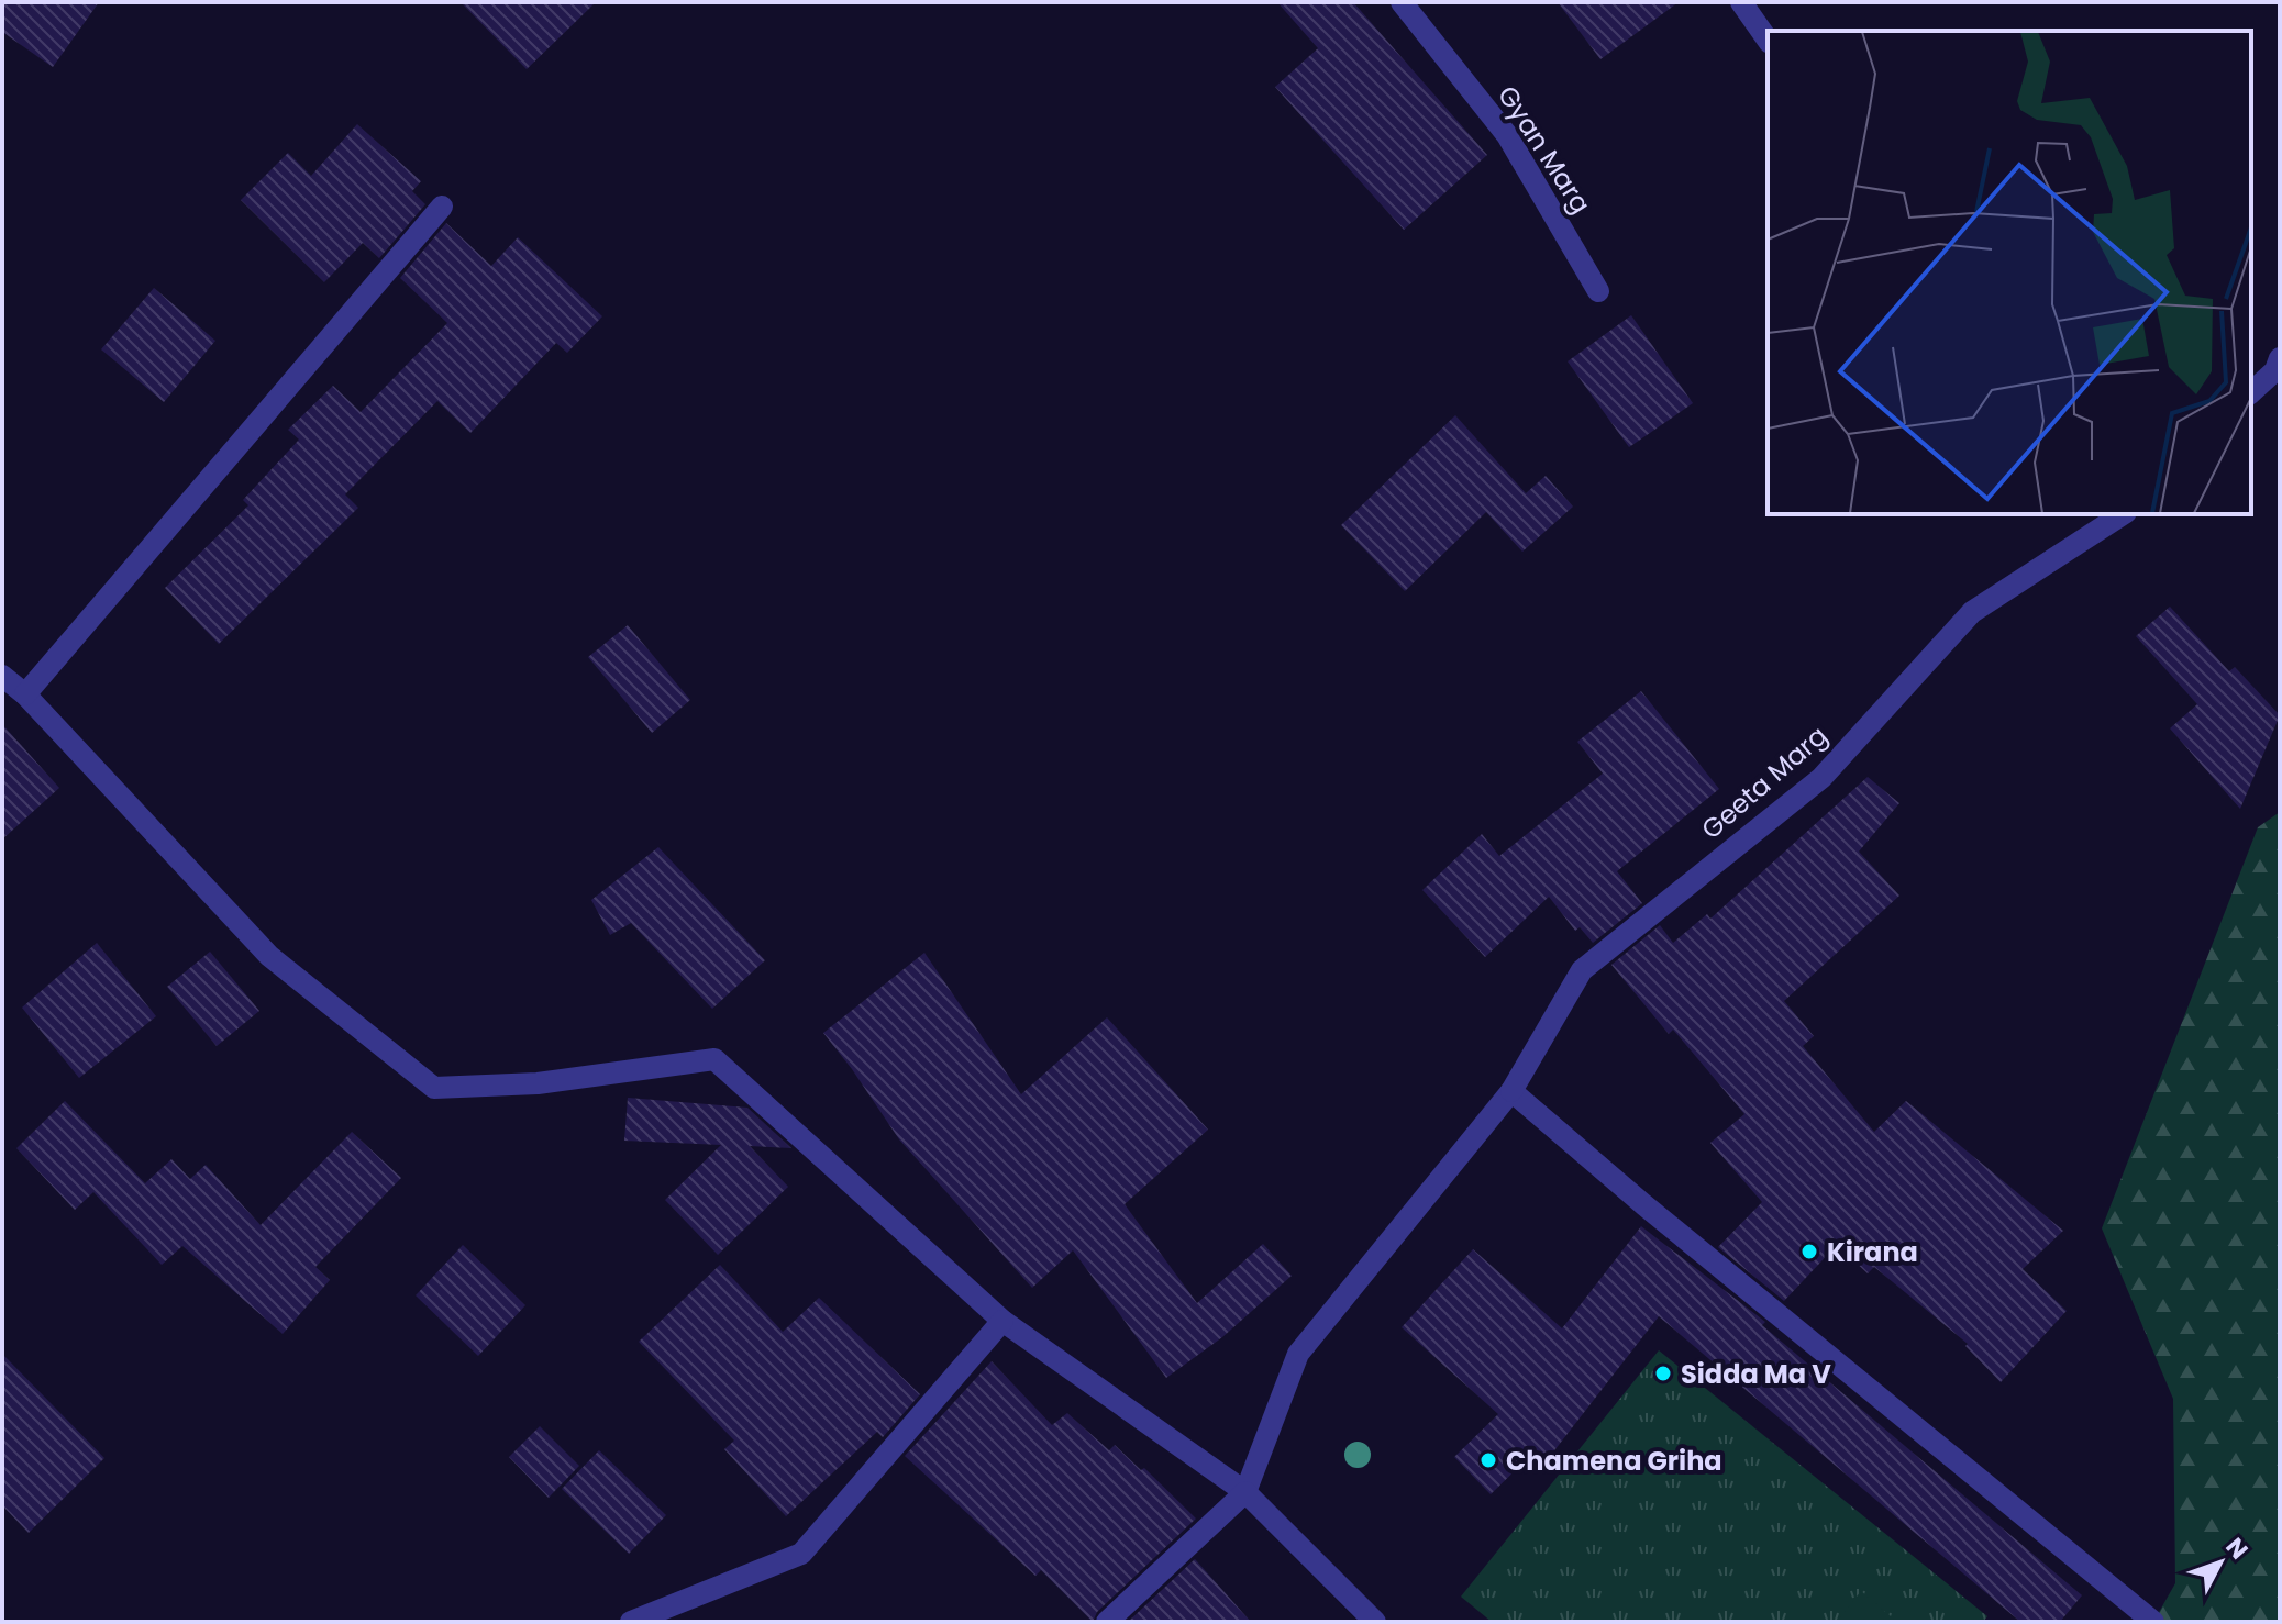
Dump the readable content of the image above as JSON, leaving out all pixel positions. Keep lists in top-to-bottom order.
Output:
{
  "streets": {
    "street": ["Gyan Marg", "Geeta Marg"]
  },
  "places": ["Kirana", "Sidda Ma V", "Chamena Griha"],
  "north": "top right"
}
